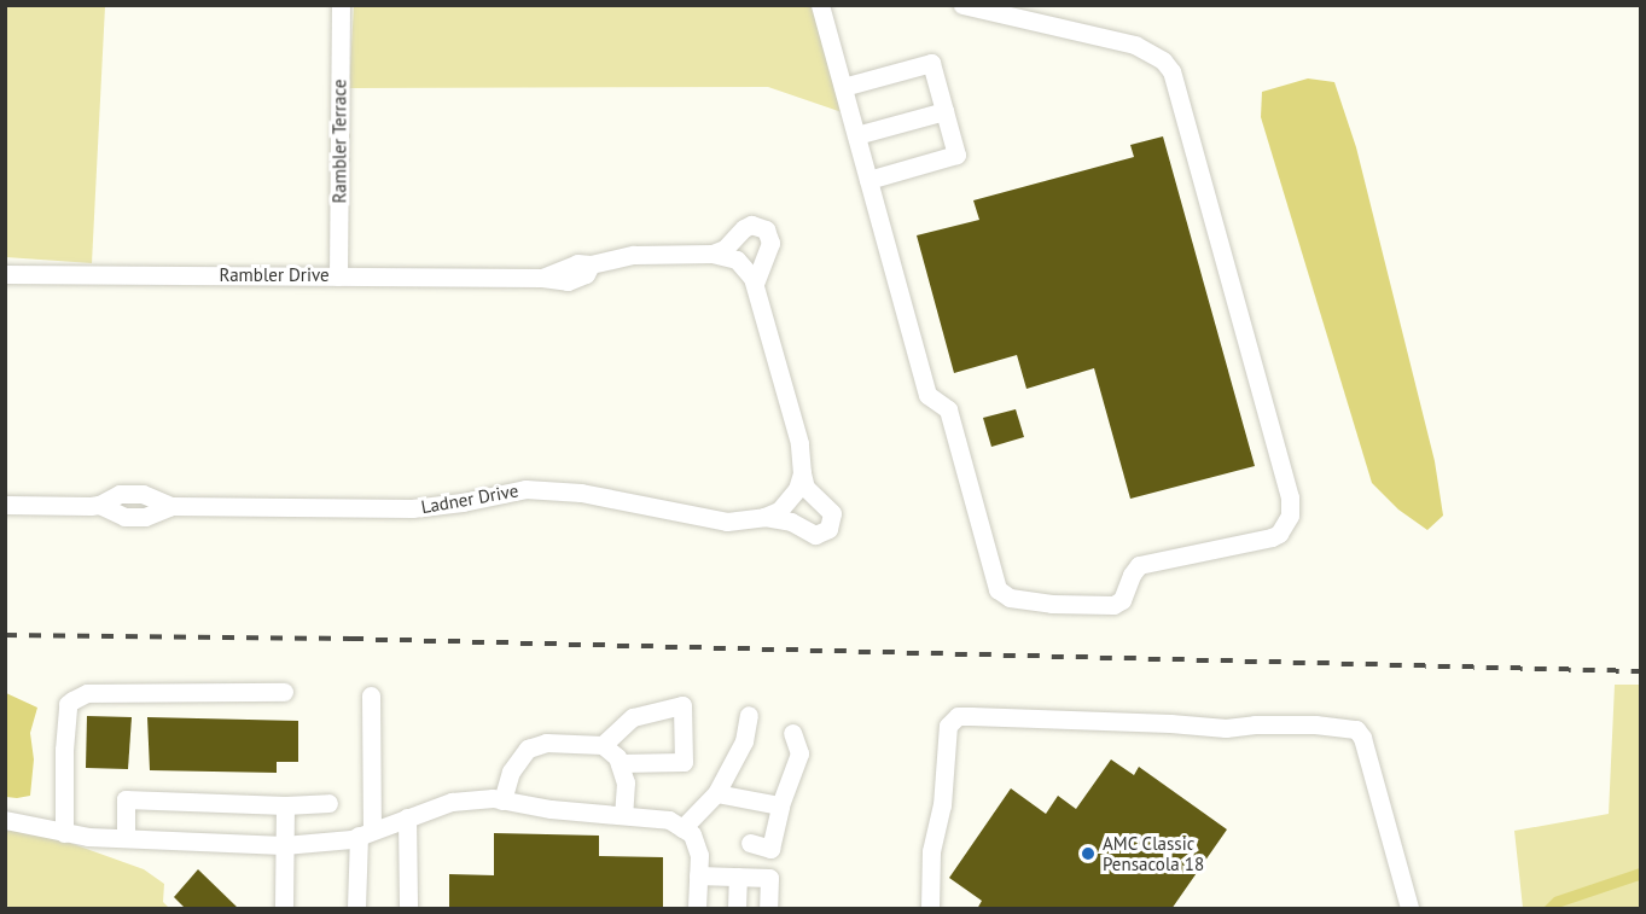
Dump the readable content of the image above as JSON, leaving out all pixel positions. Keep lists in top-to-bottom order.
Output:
{
  "streets": {
    "street": ["Rambler Terrace", "Rambler Drive", "Ladner Drive"]
  },
  "crossings": [
    ["Rambler Terrace", "Rambler Drive"],
    ["Rambler Drive", "Ladner Drive"]
  ],
  "places": ["AMC Classic Pensacola 18"]
}
